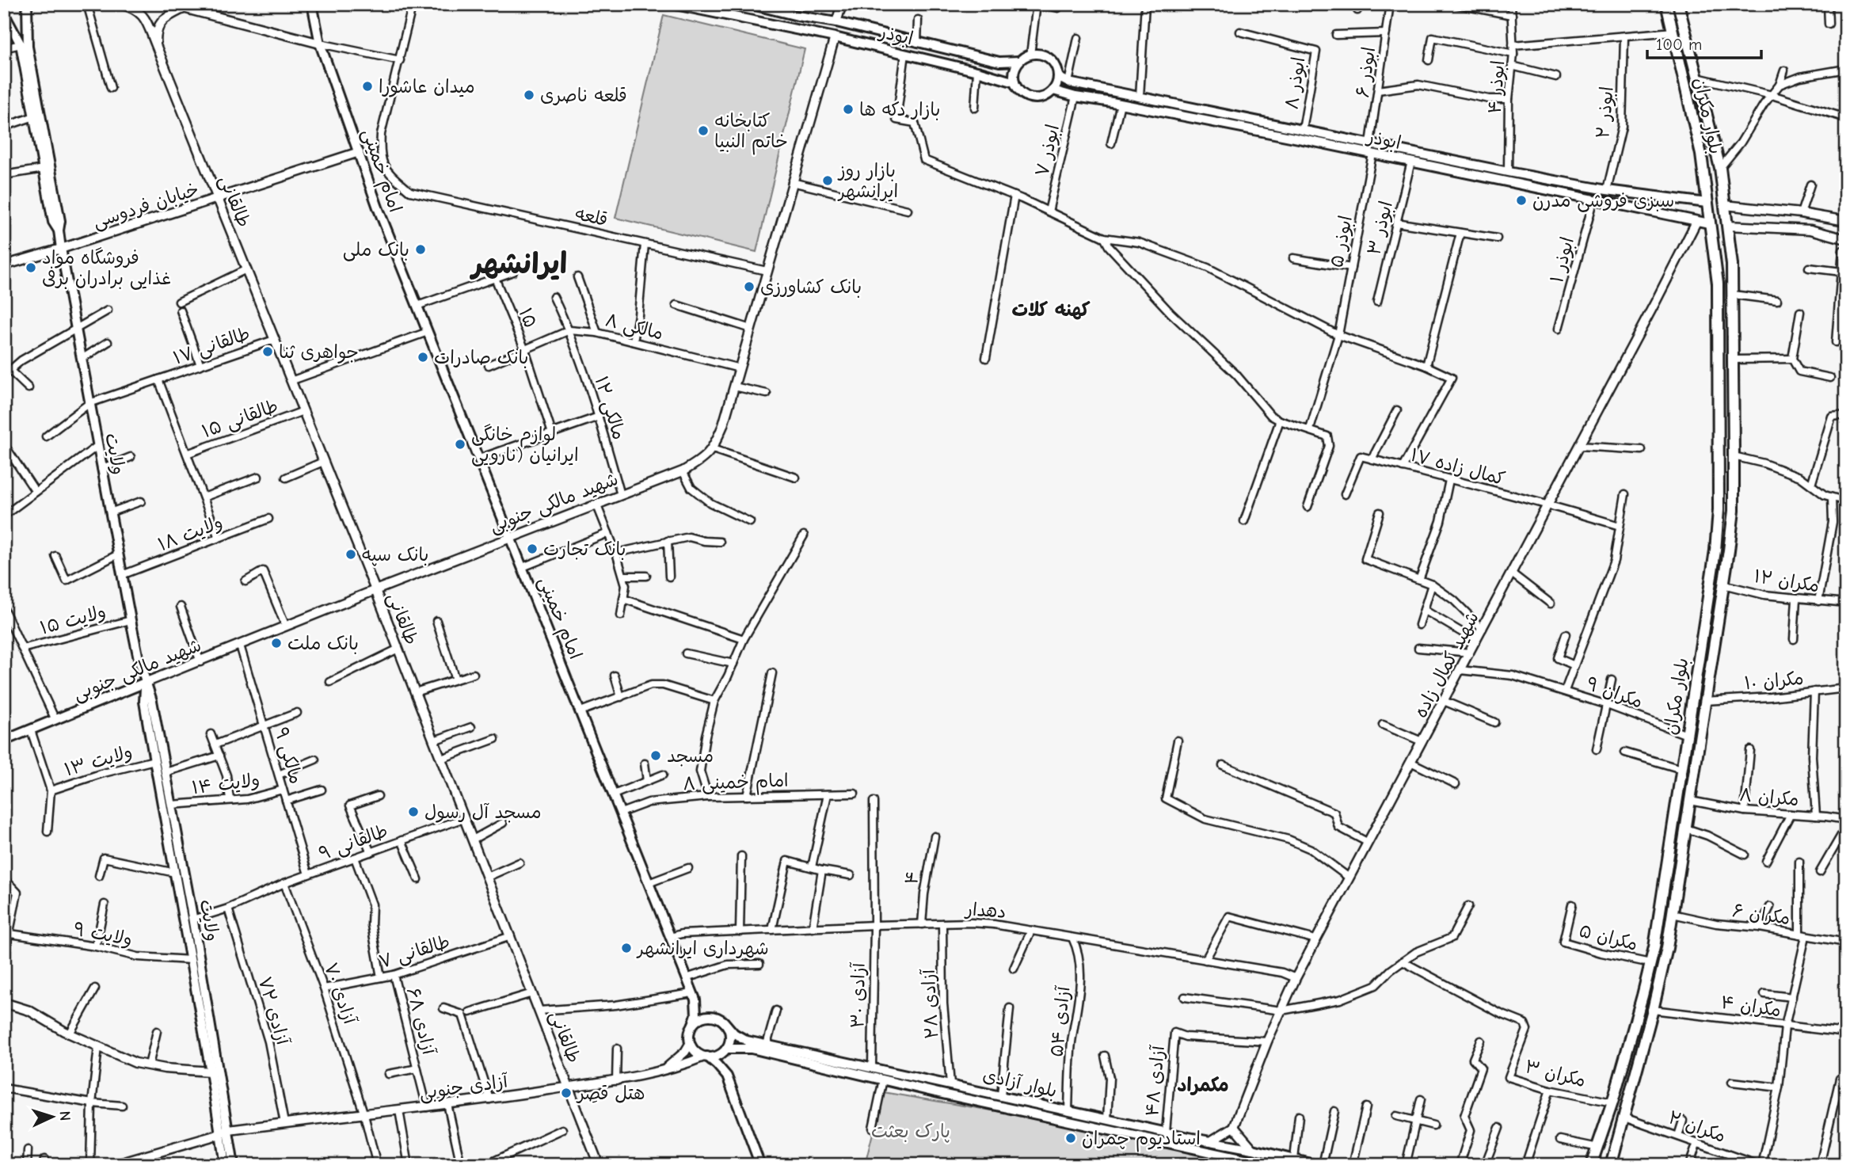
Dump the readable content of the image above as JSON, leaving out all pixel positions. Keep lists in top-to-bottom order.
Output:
{
  "streets": {
    "main road": [
      "ابوذر",
      "بلوار مکران",
      "امام خمینی",
      "ولایت",
      "شهید مالکی جنوبی",
      "بلوار آزادی"
    ],
    "street": [
      "ابوذر ۶",
      "ابوذر ۸",
      "ابوذر ۴",
      "ابوذر ۲",
      "ابوذر ۷",
      "طالقانی",
      "خیابان فردوسی",
      "قلعه",
      "ابوذر ۳",
      "ابوذر ۵",
      "ابوذر ۱",
      "۱۵",
      "مالکی ۸",
      "طالقانی ۱۷",
      "مالکی ۱۲",
      "طالقانی ۱۵",
      "کمال زاده ۱۷",
      "ولایت ۱۸",
      "مکران ۱۲",
      "ولایت ۱۵",
      "شهید کمال زاده",
      "مکران ۱۰",
      "مکران ۹",
      "مالکی ۹",
      "ولایت ۱۳",
      "امام خمینی ۸",
      "ولایت ۱۴",
      "مکران ۸",
      "طالقانی ۹",
      "۴",
      "دهدار",
      "مکران ۶",
      "ولایت ۹",
      "مکران ۵",
      "طالقانی ۷",
      "آزادی ۷۰",
      "آزادی ۳۰",
      "آزادی ۲۸",
      "مکران ۴",
      "آزادی ۷۲",
      "آزادی ۶۸",
      "آزادی ۵۴",
      "مکران ۳",
      "آزادی ۴۸",
      "آزادی جنوبی",
      "مکران ۲"
    ]
  },
  "crossings": [
    ["ابوذر", "ابوذر ۶"],
    ["ابوذر", "ابوذر ۸"],
    ["ابوذر", "ابوذر ۴"],
    ["ابوذر", "ابوذر ۲"],
    ["ابوذر", "بلوار مکران"],
    ["ابوذر", "ابوذر ۷"],
    ["ابوذر", "ابوذر ۳"],
    ["ابوذر", "ابوذر ۵"],
    ["ابوذر", "ابوذر ۱"],
    ["ابوذر", "شهید مالکی جنوبی"],
    ["ابوذر", "شهید کمال زاده"],
    ["بلوار مکران", "مکران ۱۲"],
    ["بلوار مکران", "مکران ۱۰"],
    ["بلوار مکران", "مکران ۹"],
    ["بلوار مکران", "مکران ۸"],
    ["بلوار مکران", "مکران ۶"],
    ["بلوار مکران", "مکران ۵"],
    ["بلوار مکران", "مکران ۴"],
    ["بلوار مکران", "مکران ۳"],
    ["بلوار مکران", "مکران ۲"],
    ["امام خمینی", "خیابان فردوسی"],
    ["امام خمینی", "شهید مالکی جنوبی"],
    ["امام خمینی", "امام خمینی ۸"],
    ["امام خمینی", "دهدار"],
    ["امام خمینی", "بلوار آزادی"],
    ["امام خمینی", "آزادی جنوبی"],
    ["طالقانی", "خیابان فردوسی"],
    ["طالقانی", "طالقانی ۱۷"],
    ["طالقانی", "طالقانی ۱۵"],
    ["طالقانی", "شهید مالکی جنوبی"],
    ["طالقانی", "طالقانی ۹"],
    ["طالقانی", "طالقانی ۷"],
    ["طالقانی", "آزادی جنوبی"],
    ["خیابان فردوسی", "ولایت"],
    ["قلعه", "شهید مالکی جنوبی"],
    ["۱۵", "مالکی ۸"],
    ["مالکی ۸", "مالکی ۱۲"],
    ["مالکی ۸", "شهید مالکی جنوبی"],
    ["طالقانی ۱۷", "ولایت"],
    ["مالکی ۱۲", "شهید مالکی جنوبی"],
    ["ولایت", "شهید مالکی جنوبی"],
    ["ولایت", "ولایت ۱۸"],
    ["ولایت", "ولایت ۱۵"],
    ["ولایت", "ولایت ۱۳"],
    ["ولایت", "ولایت ۱۴"],
    ["ولایت", "طالقانی ۹"],
    ["ولایت", "ولایت ۹"],
    ["ولایت", "آزادی جنوبی"],
    ["کمال زاده ۱۷", "شهید کمال زاده"],
    ["شهید مالکی جنوبی", "مالکی ۹"],
    ["شهید کمال زاده", "مکران ۹"],
    ["شهید کمال زاده", "دهدار"],
    ["شهید کمال زاده", "آزادی ۴۸"],
    ["مالکی ۹", "ولایت ۱۴"],
    ["مالکی ۹", "طالقانی ۹"],
    ["طالقانی ۹", "آزادی ۷۰"],
    ["طالقانی ۹", "آزادی ۷۲"],
    ["۴", "دهدار"],
    ["دهدار", "آزادی ۳۰"],
    ["دهدار", "آزادی ۲۸"],
    ["دهدار", "آزادی ۵۴"],
    ["طالقانی ۷", "آزادی ۷۰"],
    ["طالقانی ۷", "آزادی ۶۸"],
    ["آزادی ۷۰", "آزادی جنوبی"],
    ["آزادی ۳۰", "بلوار آزادی"],
    ["آزادی ۲۸", "بلوار آزادی"],
    ["آزادی ۷۲", "آزادی جنوبی"],
    ["آزادی ۶۸", "آزادی جنوبی"],
    ["آزادی ۵۴", "بلوار آزادی"],
    ["آزادی ۴۸", "بلوار آزادی"],
    ["بلوار آزادی", "آزادی جنوبی"]
  ],
  "districts": ["ایرانشهر", "کهنه کلات", "مکمراد"],
  "parks": ["پارک بعثت"],
  "places": [
    "میدان عاشورا",
    "قلعه ناصری",
    "بازار دکه ها",
    "کتابخانه خاتم النبیا",
    "بازار روز ایرانشهر",
    "سبزی فروشی مدرن",
    "بانک ملی",
    "فروشگاه مواد غذایی برادران برفی",
    "بانک کشاورزی",
    "جواهری ثنا",
    "بانک صادرات",
    "لوازم خانگی ایرانیان (نارویی",
    "بانک تجارت",
    "بانک سپه",
    "بانک ملت",
    "مسجد",
    "مسجد آل رسول",
    "شهرداری ایرانشهر",
    "هتل قصِر",
    "استادیوم چمران"
  ],
  "scale_bar": "100 m",
  "north": "right"
}
